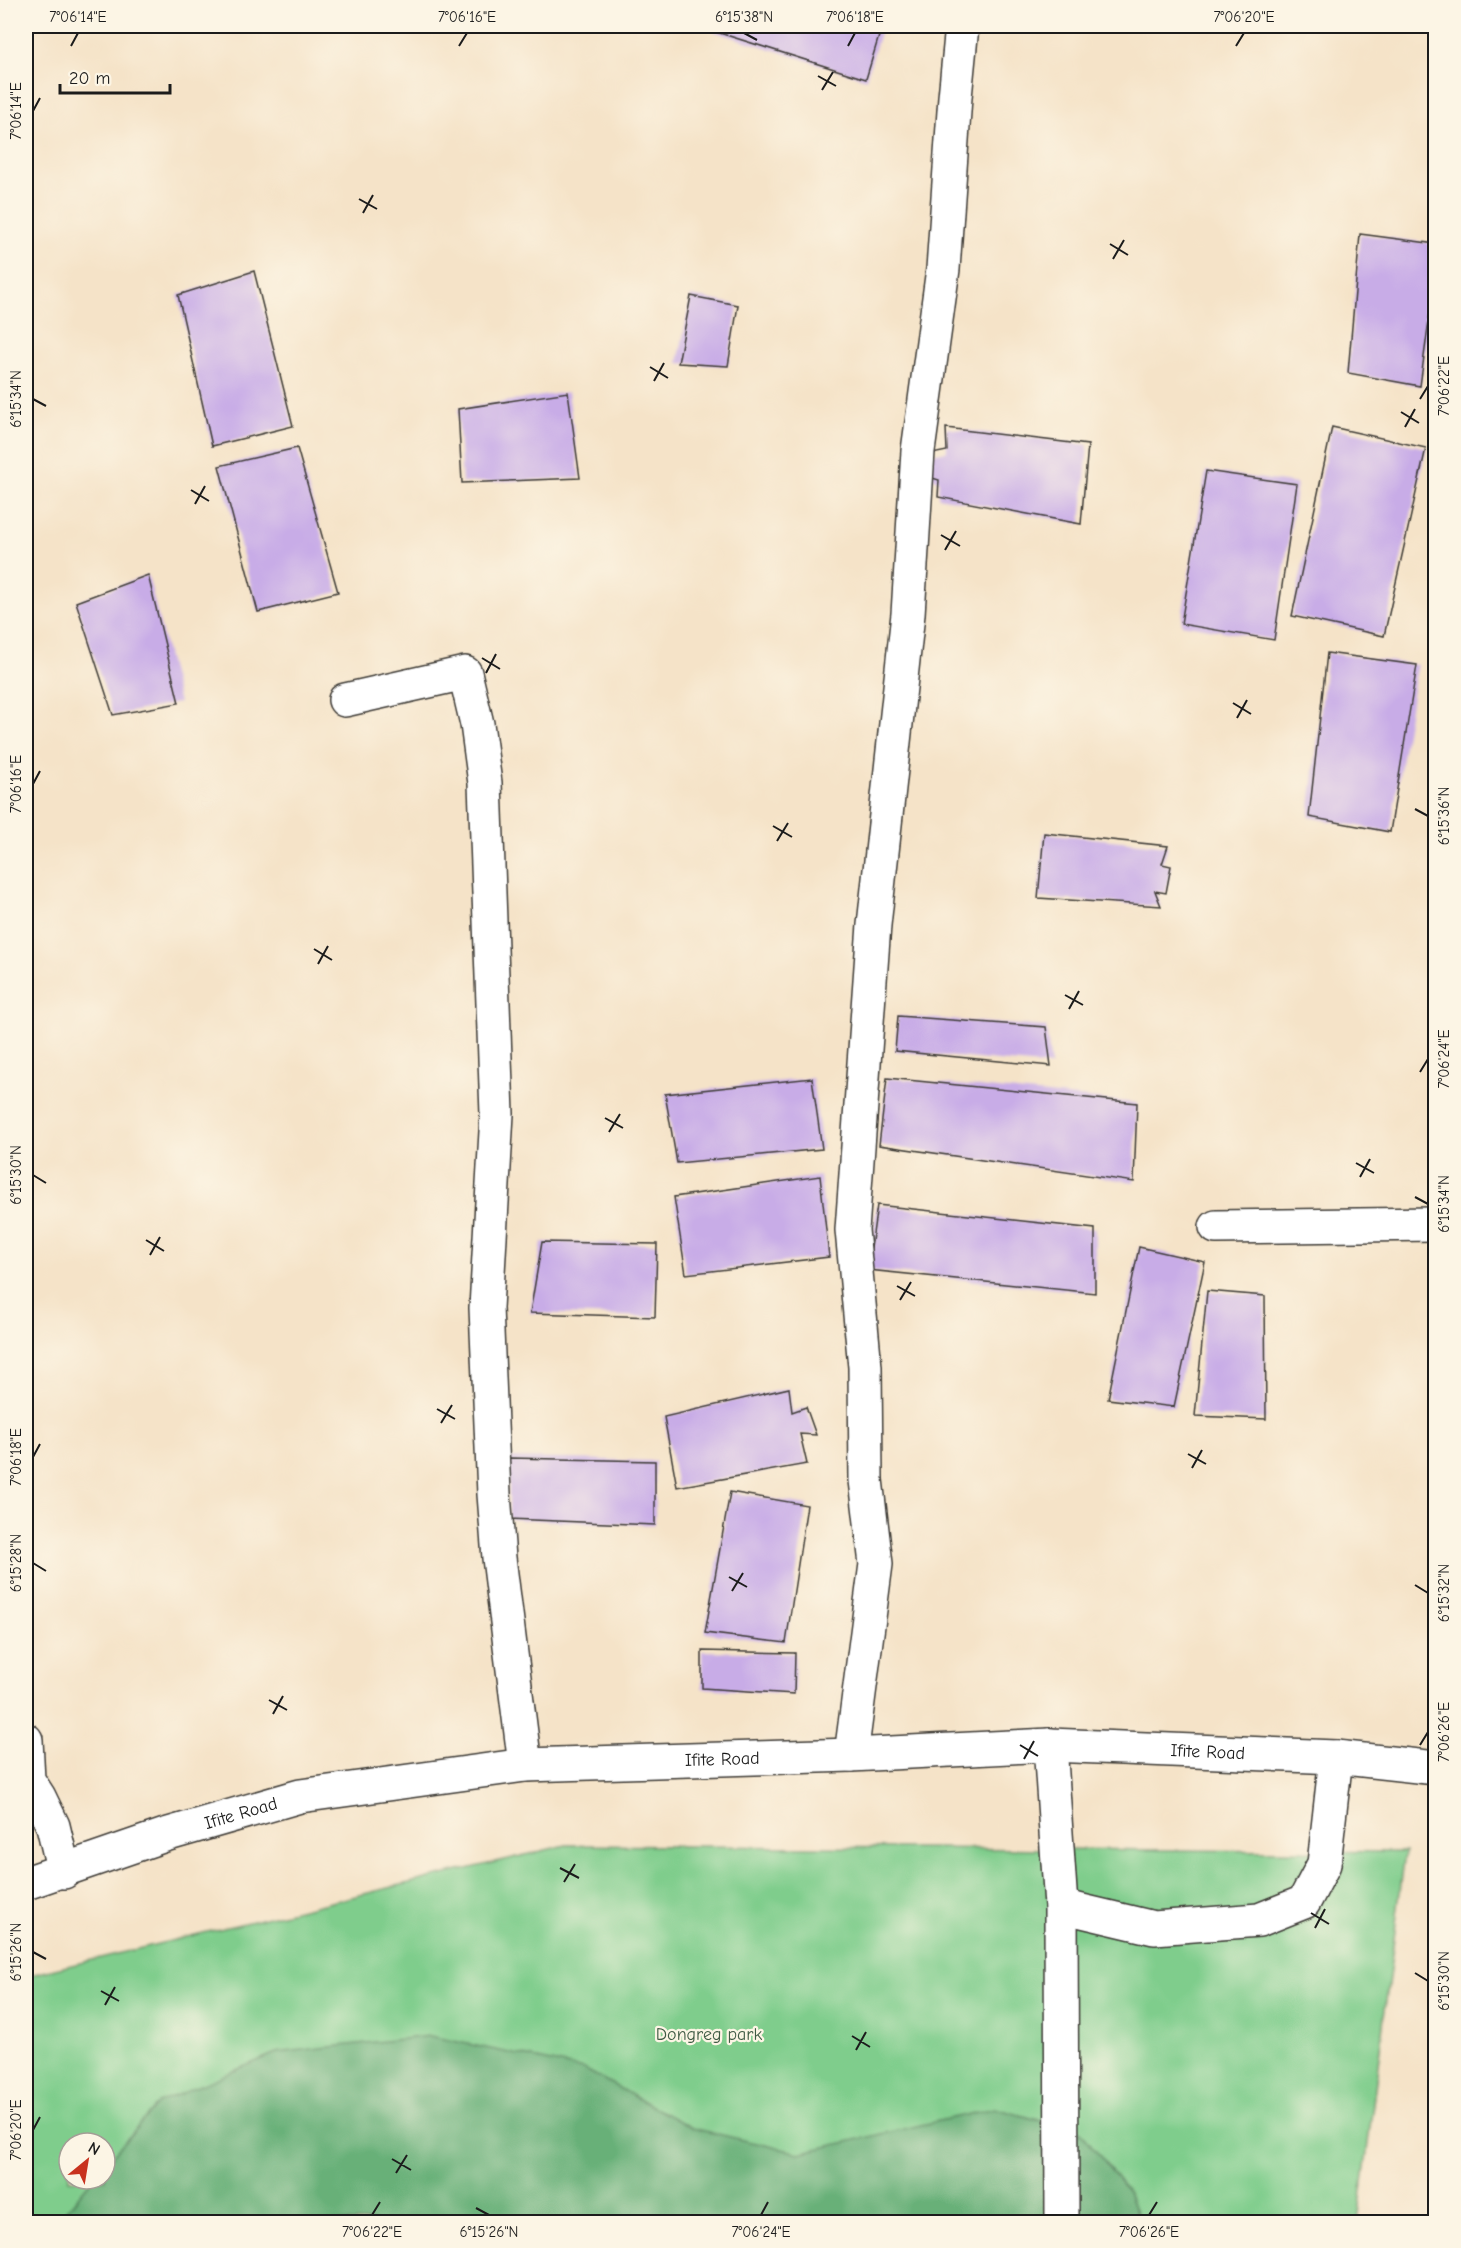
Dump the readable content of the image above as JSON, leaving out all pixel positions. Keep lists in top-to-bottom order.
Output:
{
  "streets": {
    "street": ["Ifite Road"]
  },
  "parks": ["Dongreg park"],
  "scale_bar": "20 m",
  "north": "top right",
  "coordinates": [
    "7°06'14\"E",
    "7°06'16\"E",
    "6°15'38\"N",
    "7°06'18\"E",
    "7°06'20\"E",
    "7°06'22\"E",
    "6°15'34\"N",
    "6°15'36\"N",
    "7°06'24\"E",
    "6°15'30\"N",
    "6°15'28\"N",
    "6°15'32\"N",
    "7°06'26\"E",
    "6°15'26\"N"
  ]
}
